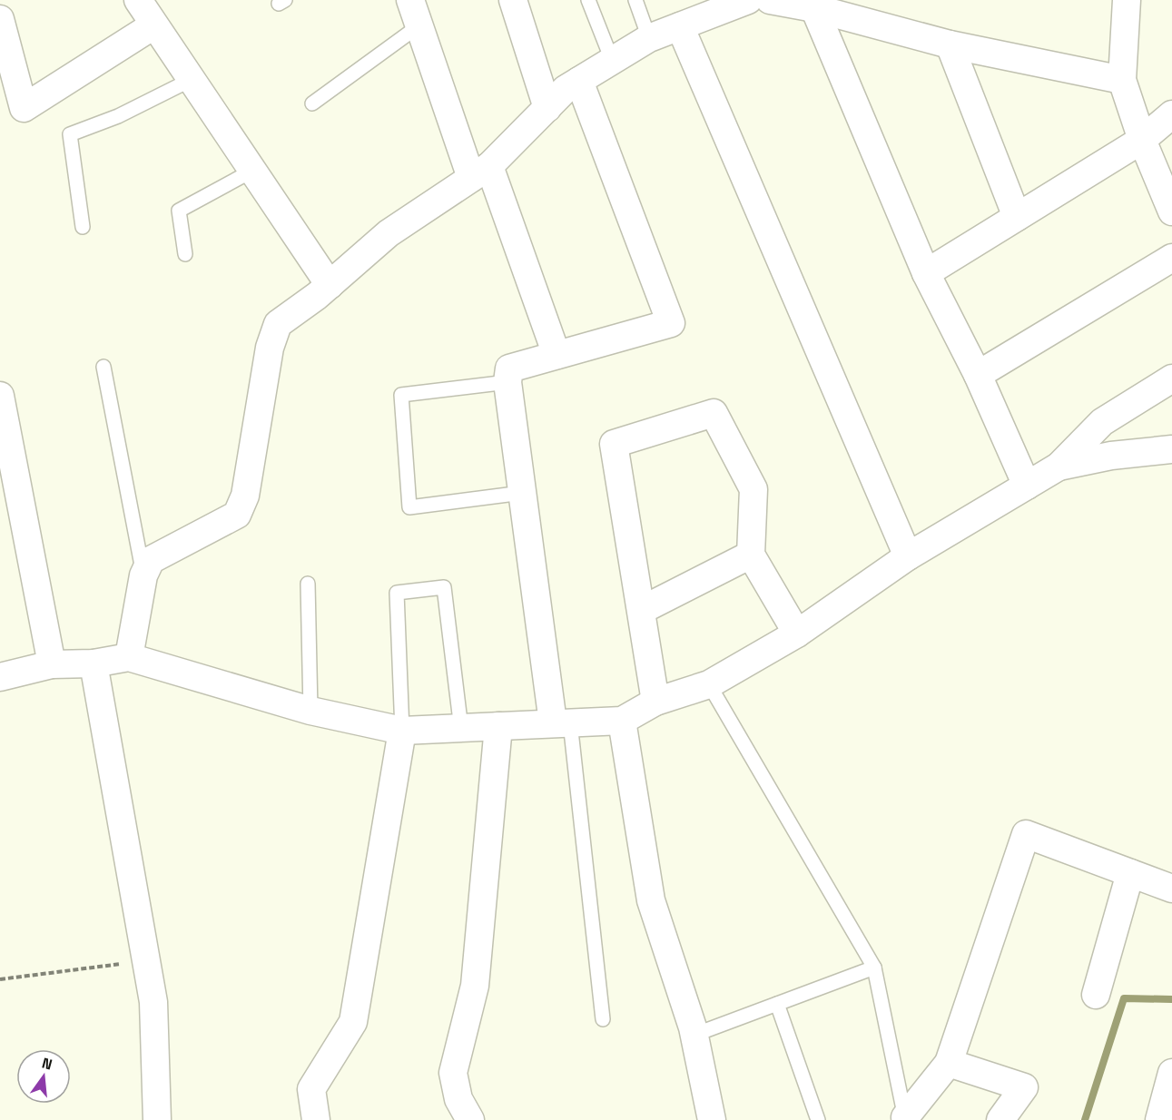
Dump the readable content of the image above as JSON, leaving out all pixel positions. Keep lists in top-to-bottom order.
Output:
{
  "north": "top"
}
